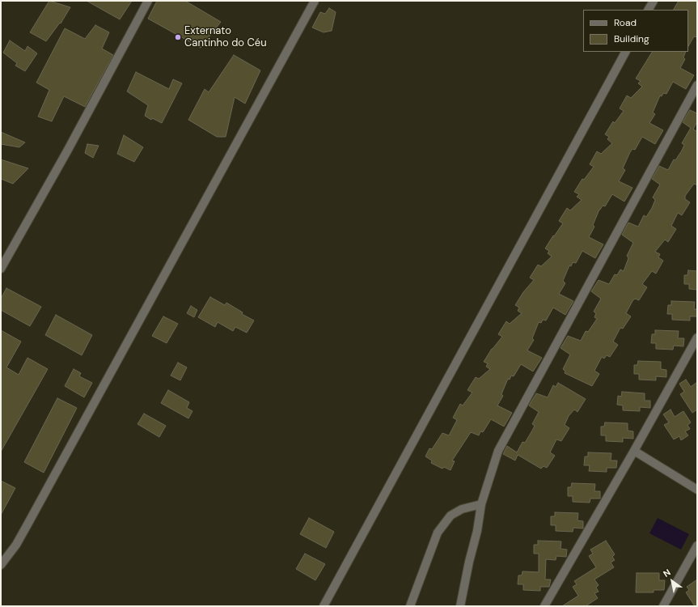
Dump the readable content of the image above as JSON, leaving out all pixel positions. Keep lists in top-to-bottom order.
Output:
{
  "places": ["Externato Cantinho do Céu"],
  "legend": ["Road", "Building"],
  "north": "top left"
}
